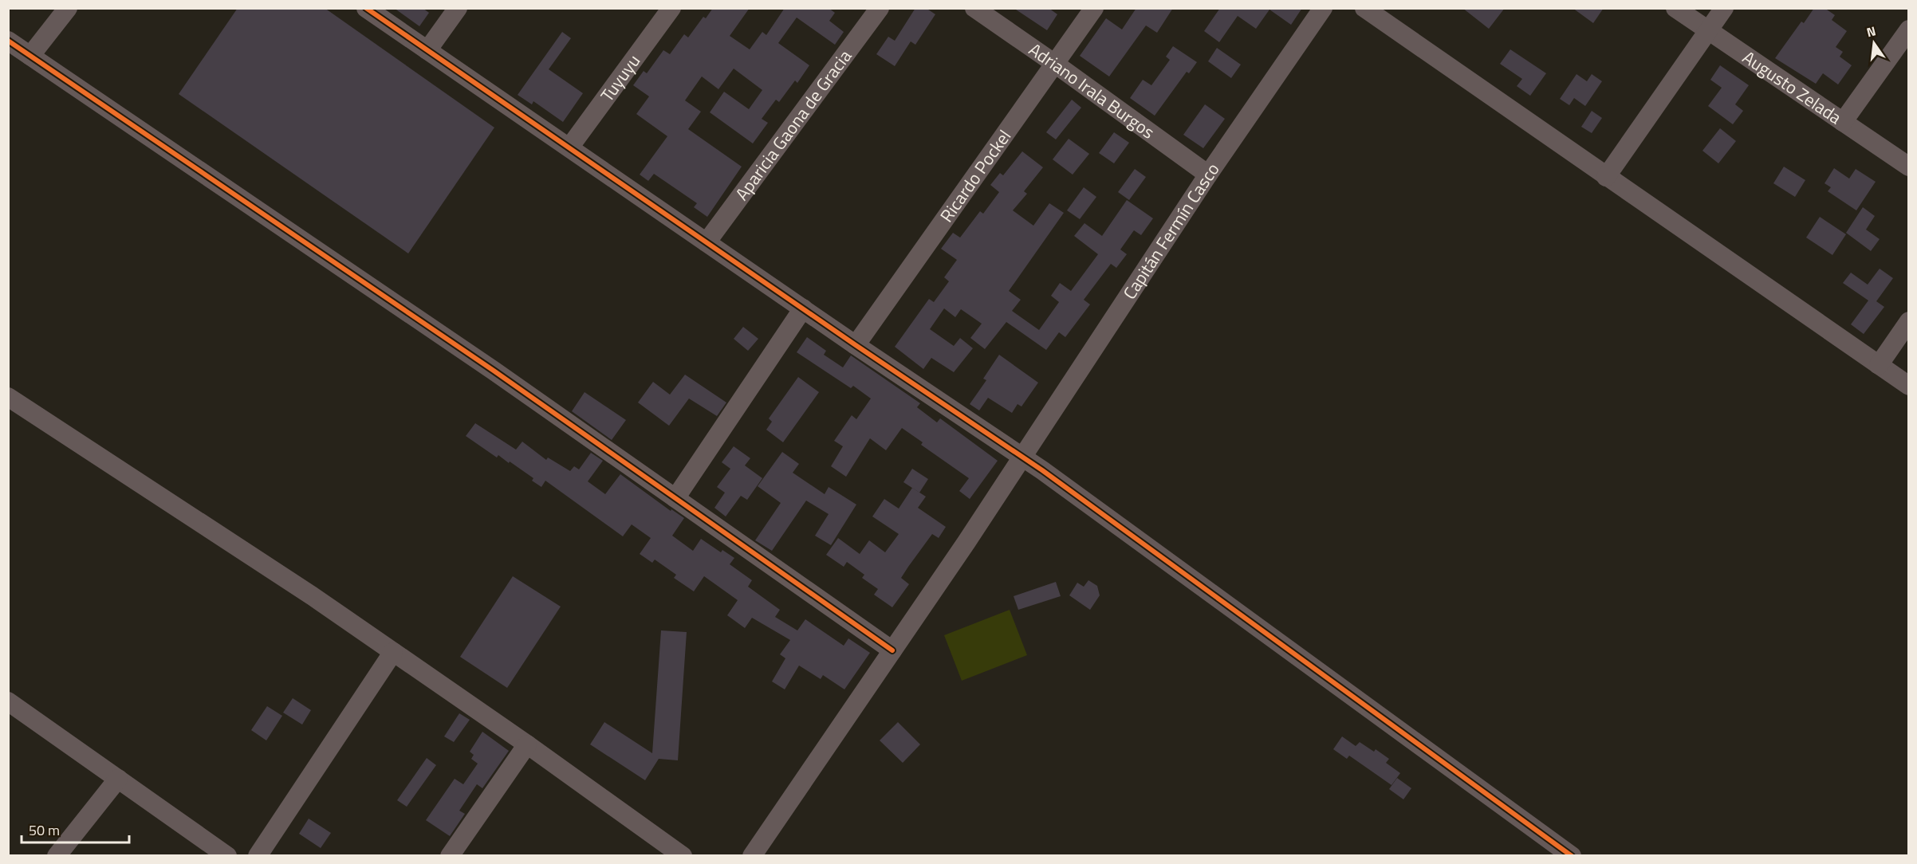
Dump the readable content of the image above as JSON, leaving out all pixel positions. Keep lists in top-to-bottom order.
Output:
{
  "streets": {
    "street": [
      "Tuyuyu",
      "Augusto Zelada",
      "Adriano Irala Burgos",
      "Aparicia Gaona de Gracia",
      "Ricardo Pockel",
      "Capitán Fermín Casco"
    ]
  },
  "crossings": [
    ["Adriano Irala Burgos", "Ricardo Pockel"],
    ["Adriano Irala Burgos", "Capitán Fermín Casco"]
  ],
  "scale_bar": "50 m",
  "north": "top"
}
